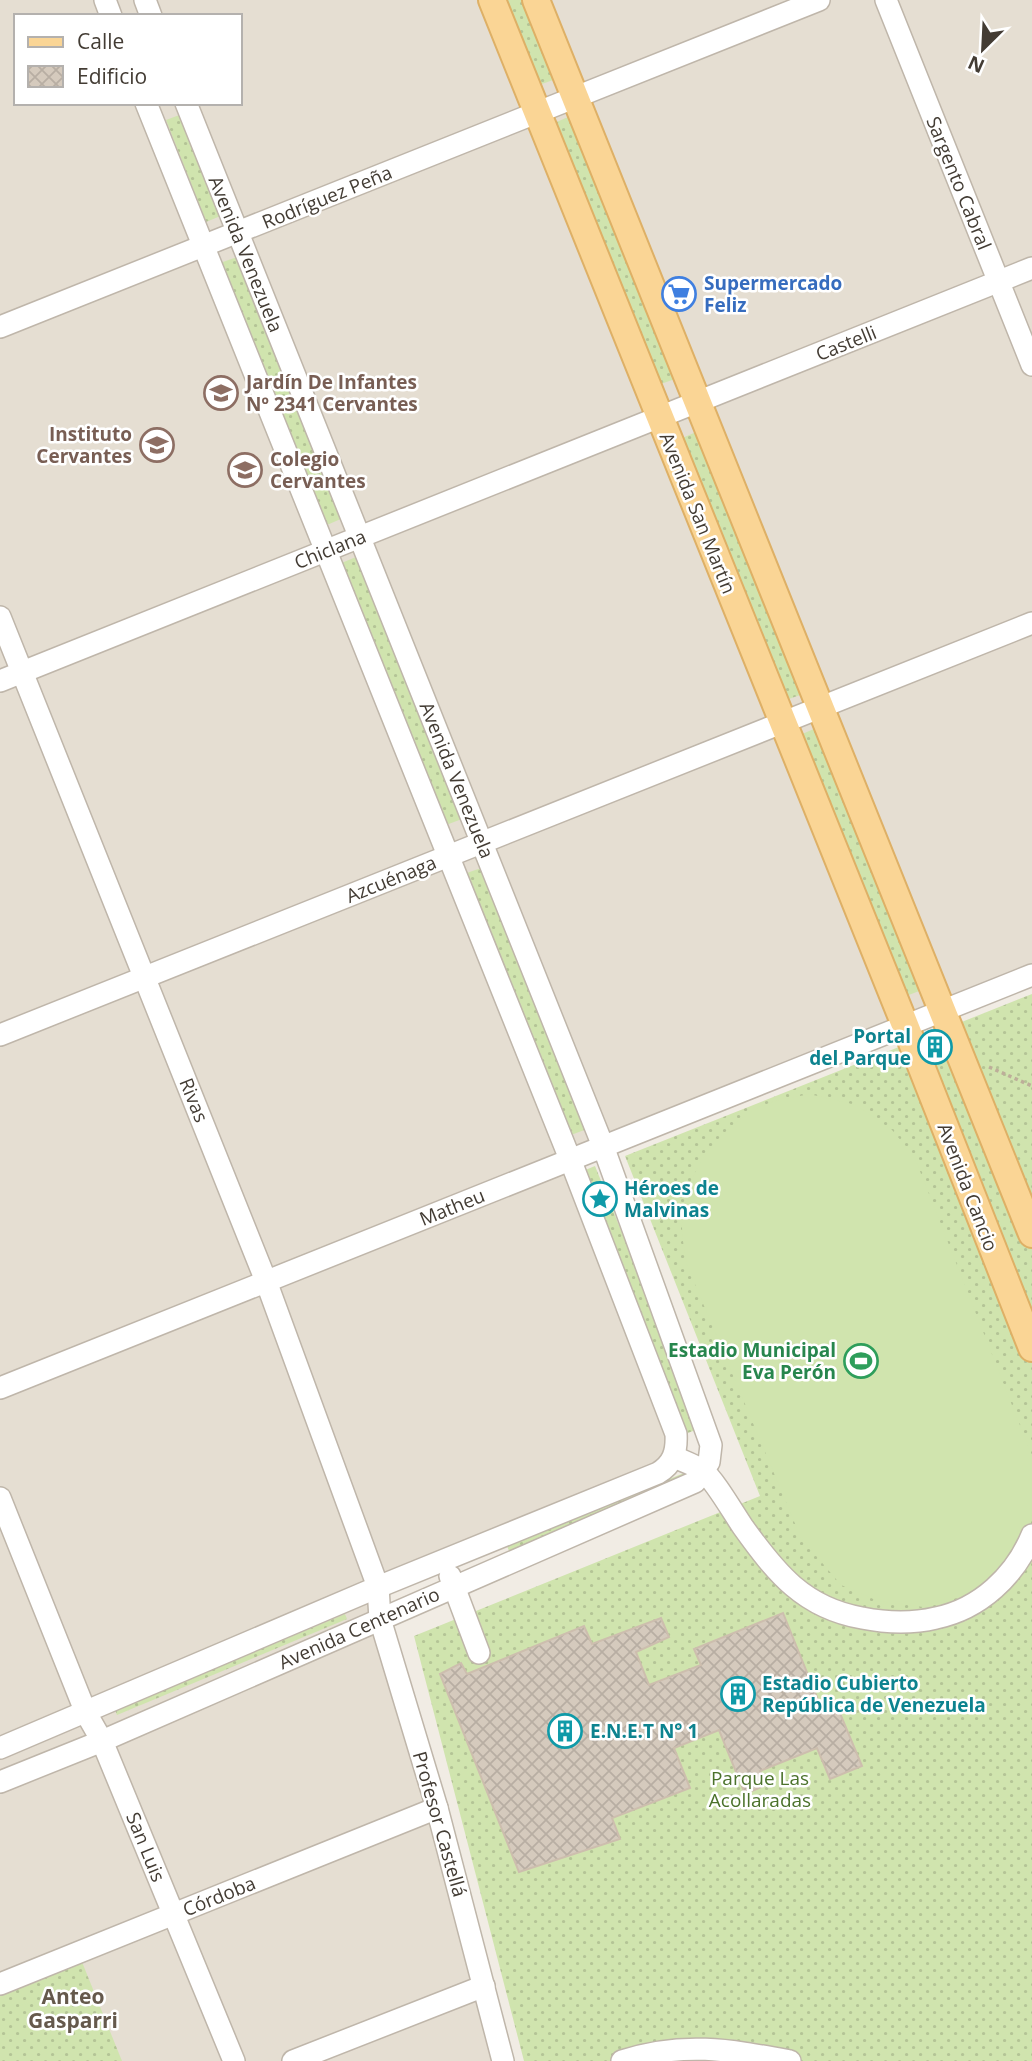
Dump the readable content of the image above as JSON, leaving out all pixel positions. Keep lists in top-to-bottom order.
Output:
{
  "streets": {
    "main road": ["Avenida San Martín", "Avenida Cancio"],
    "street": [
      "Sargento Cabral",
      "Rodríguez Peña",
      "Avenida Venezuela",
      "Castelli",
      "Chiclana",
      "Azcuénaga",
      "Rivas",
      "Matheu",
      "Avenida Centenario",
      "Profesor Castellá",
      "San Luis",
      "Córdoba"
    ]
  },
  "crossings": [
    ["Sargento Cabral", "Castelli"],
    ["Rodríguez Peña", "Avenida Venezuela"],
    ["Rodríguez Peña", "Avenida San Martín"],
    ["Avenida Venezuela", "Chiclana"],
    ["Avenida Venezuela", "Azcuénaga"],
    ["Avenida Venezuela", "Matheu"],
    ["Avenida Venezuela", "Avenida Centenario"],
    ["Castelli", "Avenida San Martín"],
    ["Castelli", "Chiclana"],
    ["Avenida San Martín", "Chiclana"],
    ["Avenida San Martín", "Azcuénaga"],
    ["Avenida San Martín", "Avenida Cancio"],
    ["Avenida San Martín", "Matheu"],
    ["Chiclana", "Rivas"],
    ["Azcuénaga", "Rivas"],
    ["Rivas", "Matheu"],
    ["Rivas", "Avenida Centenario"],
    ["Rivas", "Profesor Castellá"],
    ["Avenida Cancio", "Matheu"],
    ["Avenida Centenario", "Profesor Castellá"],
    ["Avenida Centenario", "San Luis"],
    ["Profesor Castellá", "Córdoba"],
    ["San Luis", "Córdoba"]
  ],
  "districts": ["Anteo Gasparri"],
  "parks": ["Parque Las Acollaradas"],
  "places": {
    "supermarket": ["Supermercado Feliz"],
    "school or university": ["Jardín De Infantes Nº 2341 Cervantes", "Instituto Cervantes", "Colegio Cervantes"],
    "building": ["Portal del Parque", "Estadio Cubierto República de Venezuela", "E.N.E.T N° 1"],
    "place": ["Héroes de Malvinas"],
    "sports": ["Estadio Municipal Eva Perón"]
  },
  "legend": ["Calle", "Edificio"],
  "north": "bottom left"
}
